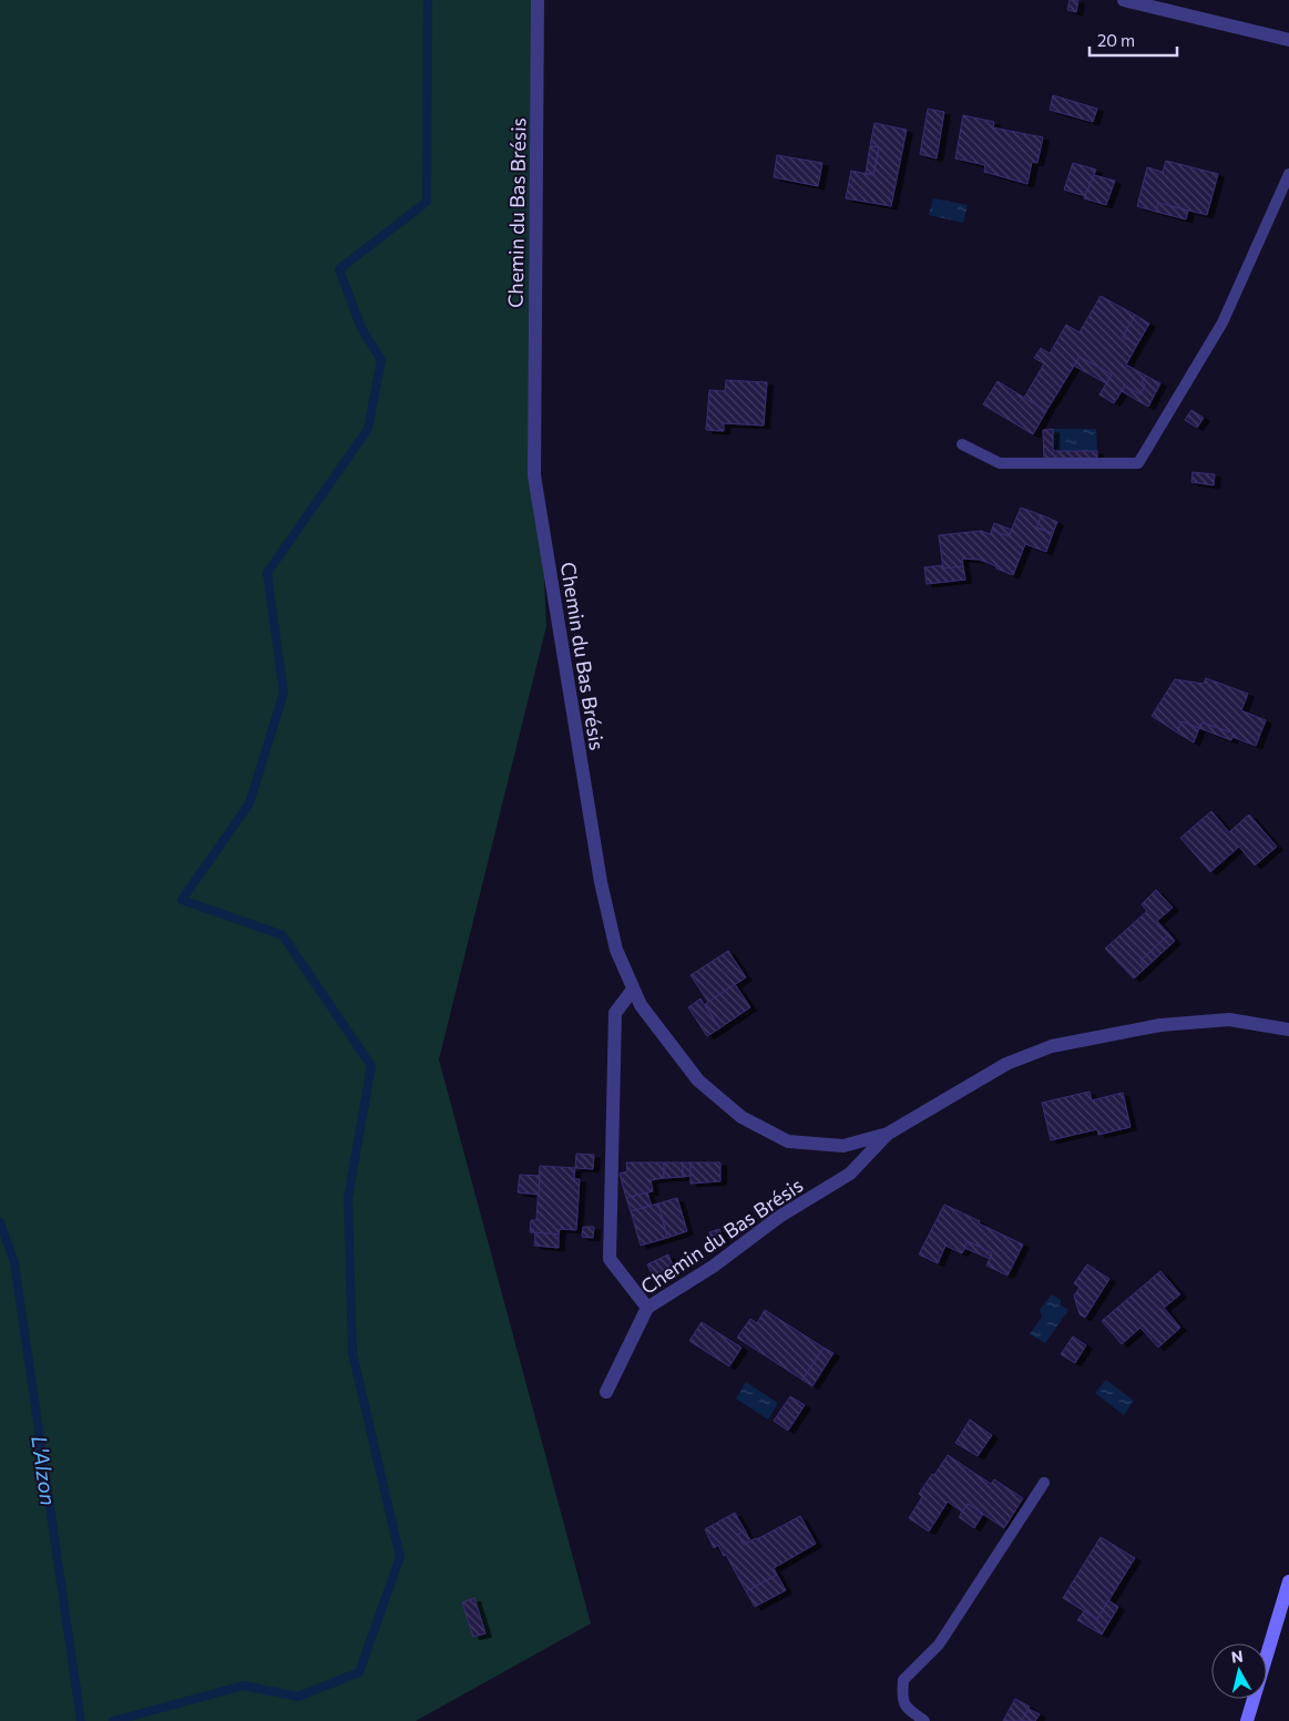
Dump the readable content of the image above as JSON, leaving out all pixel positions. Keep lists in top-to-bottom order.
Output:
{
  "streets": {
    "street": ["Chemin du Bas Brésis"]
  },
  "water": ["L'Alzon"],
  "scale_bar": "20 m",
  "north": "top"
}
